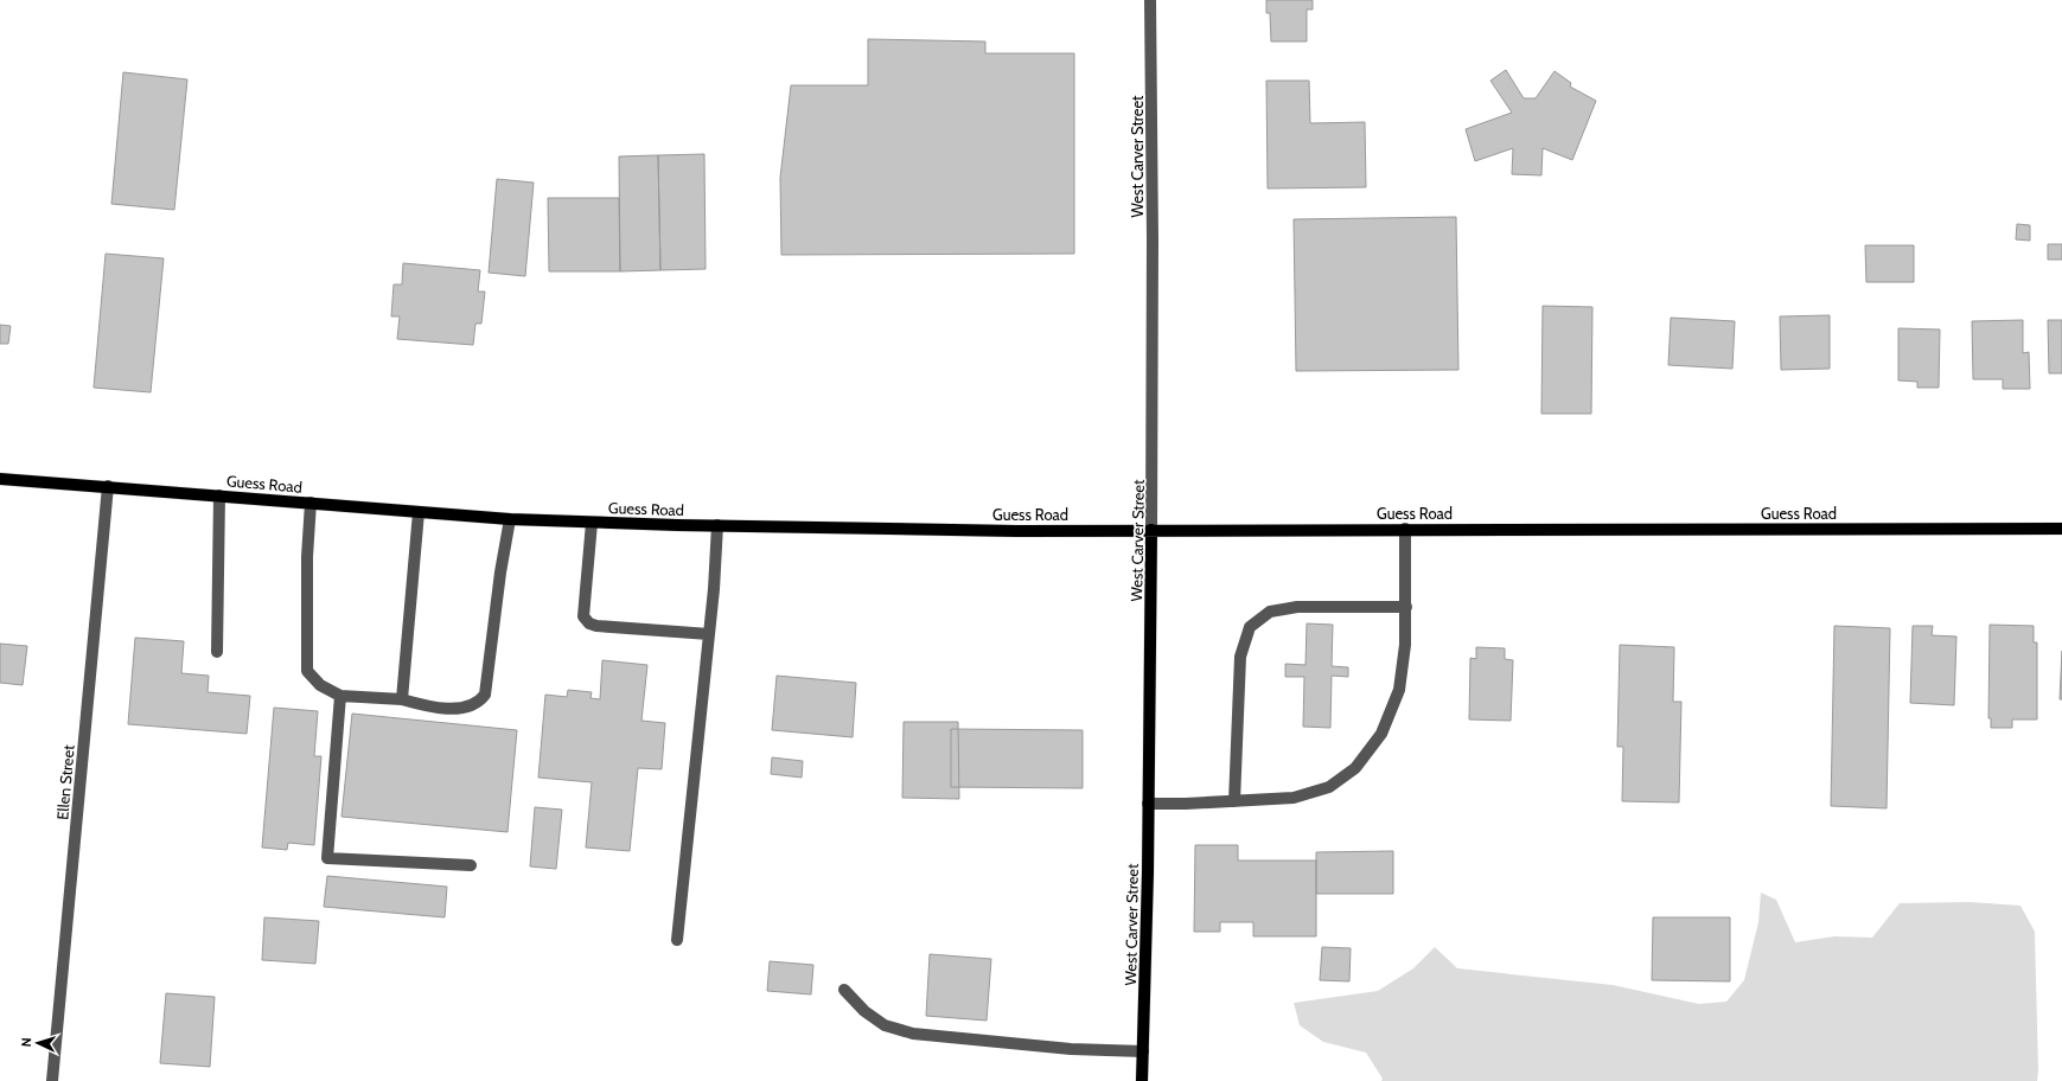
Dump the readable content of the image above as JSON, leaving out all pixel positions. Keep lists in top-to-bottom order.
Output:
{
  "streets": {
    "main road": ["West Carver Street", "Guess Road"],
    "street": ["Ellen Street"]
  },
  "crossings": [
    ["West Carver Street", "Guess Road"],
    ["Guess Road", "Ellen Street"]
  ],
  "north": "left"
}
